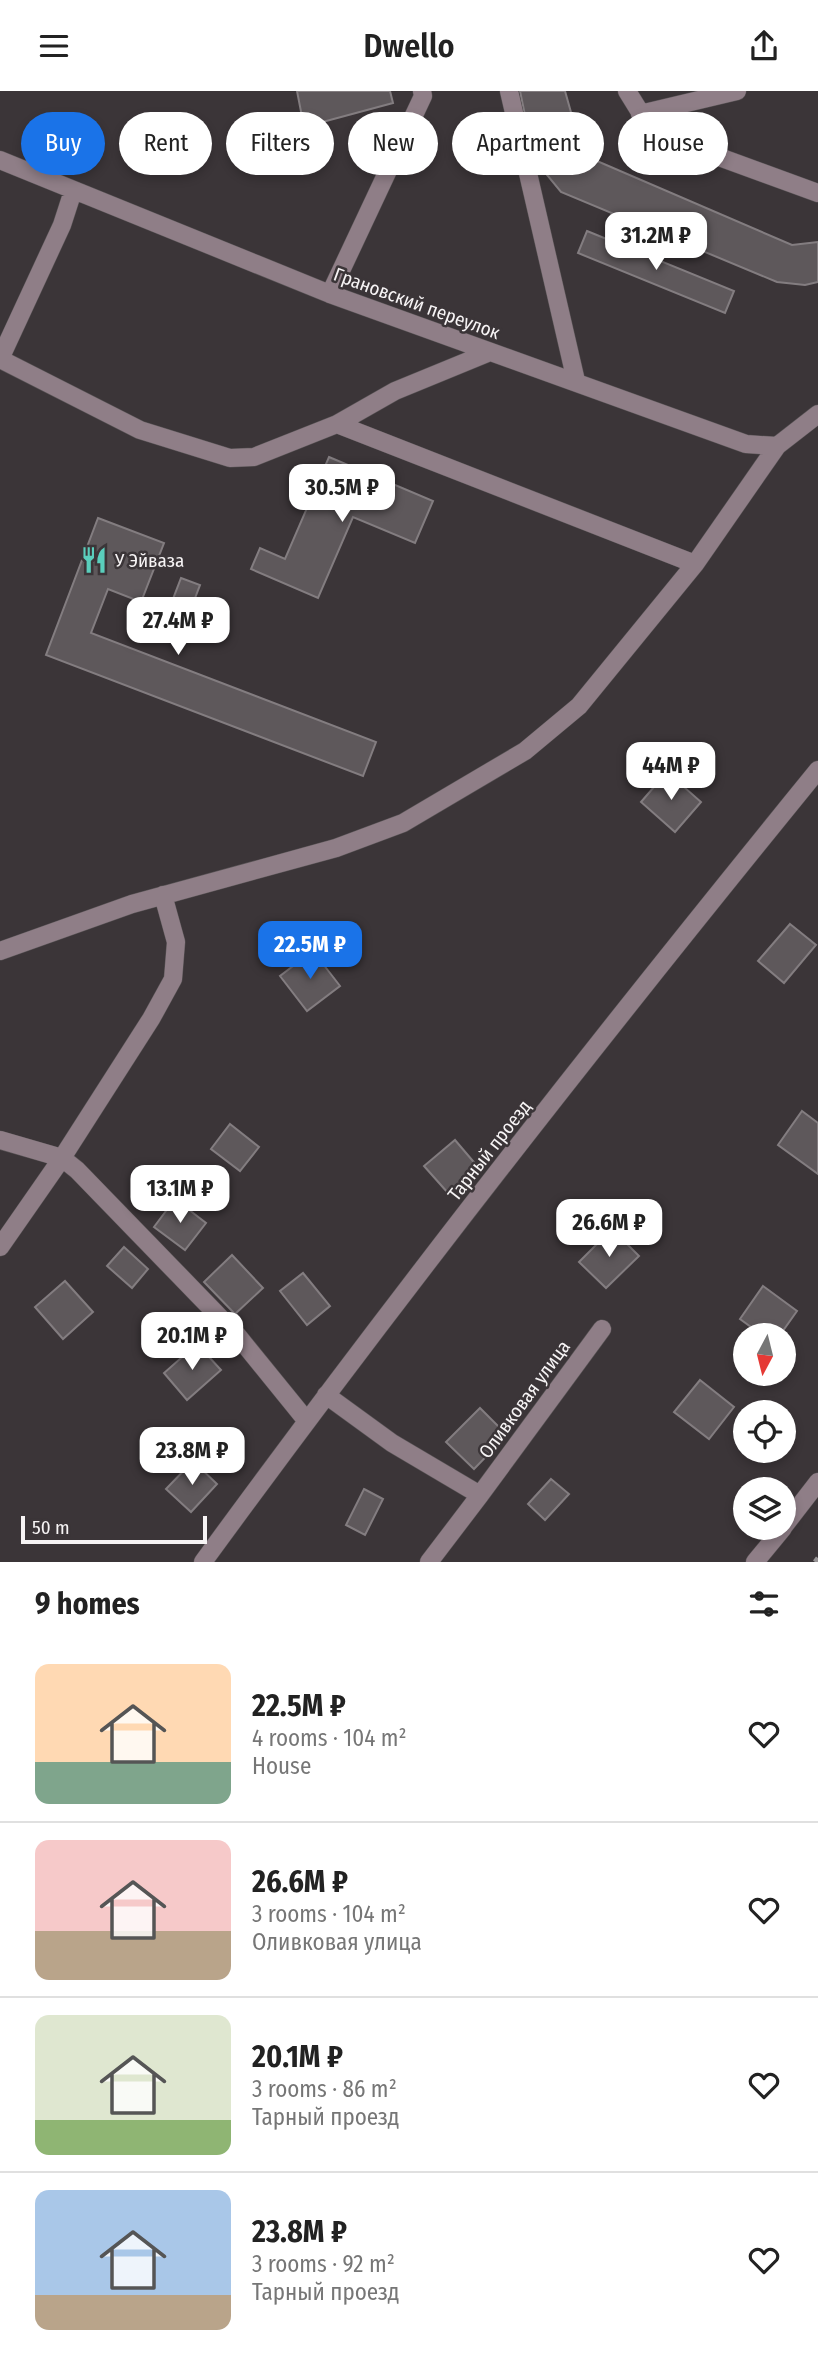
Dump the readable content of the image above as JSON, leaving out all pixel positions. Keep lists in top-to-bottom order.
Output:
{
  "streets": {
    "street": ["Грановский переулок", "Тарный проезд", "Оливковая улица"]
  },
  "places": {
    "restaurant": ["У Эйваза"]
  },
  "scale_bar": "50 m",
  "north": "bottom",
  "page": {
    "header": "Dwello",
    "chip": [
      "Buy",
      "Rent",
      "Filters",
      "New",
      "Apartment",
      "House"
    ],
    "price": [
      "31.2M ₽",
      "30.5M ₽",
      "27.4M ₽",
      "44M ₽",
      "22.5M ₽",
      "13.1M ₽",
      "26.6M ₽",
      "20.1M ₽",
      "23.8M ₽"
    ],
    "scale": "50 m",
    "heading": "9 homes",
    "list": [
      {
        "name": "22.5M ₽",
        "note": "4 rooms · 104 m² · House"
      },
      {
        "name": "26.6M ₽",
        "note": "3 rooms · 104 m² · Оливковая улица"
      },
      {
        "name": "20.1M ₽",
        "note": "3 rooms · 86 m² · Тарный проезд"
      },
      {
        "name": "23.8M ₽",
        "note": "3 rooms · 92 m² · Тарный проезд"
      }
    ]
  }
}
